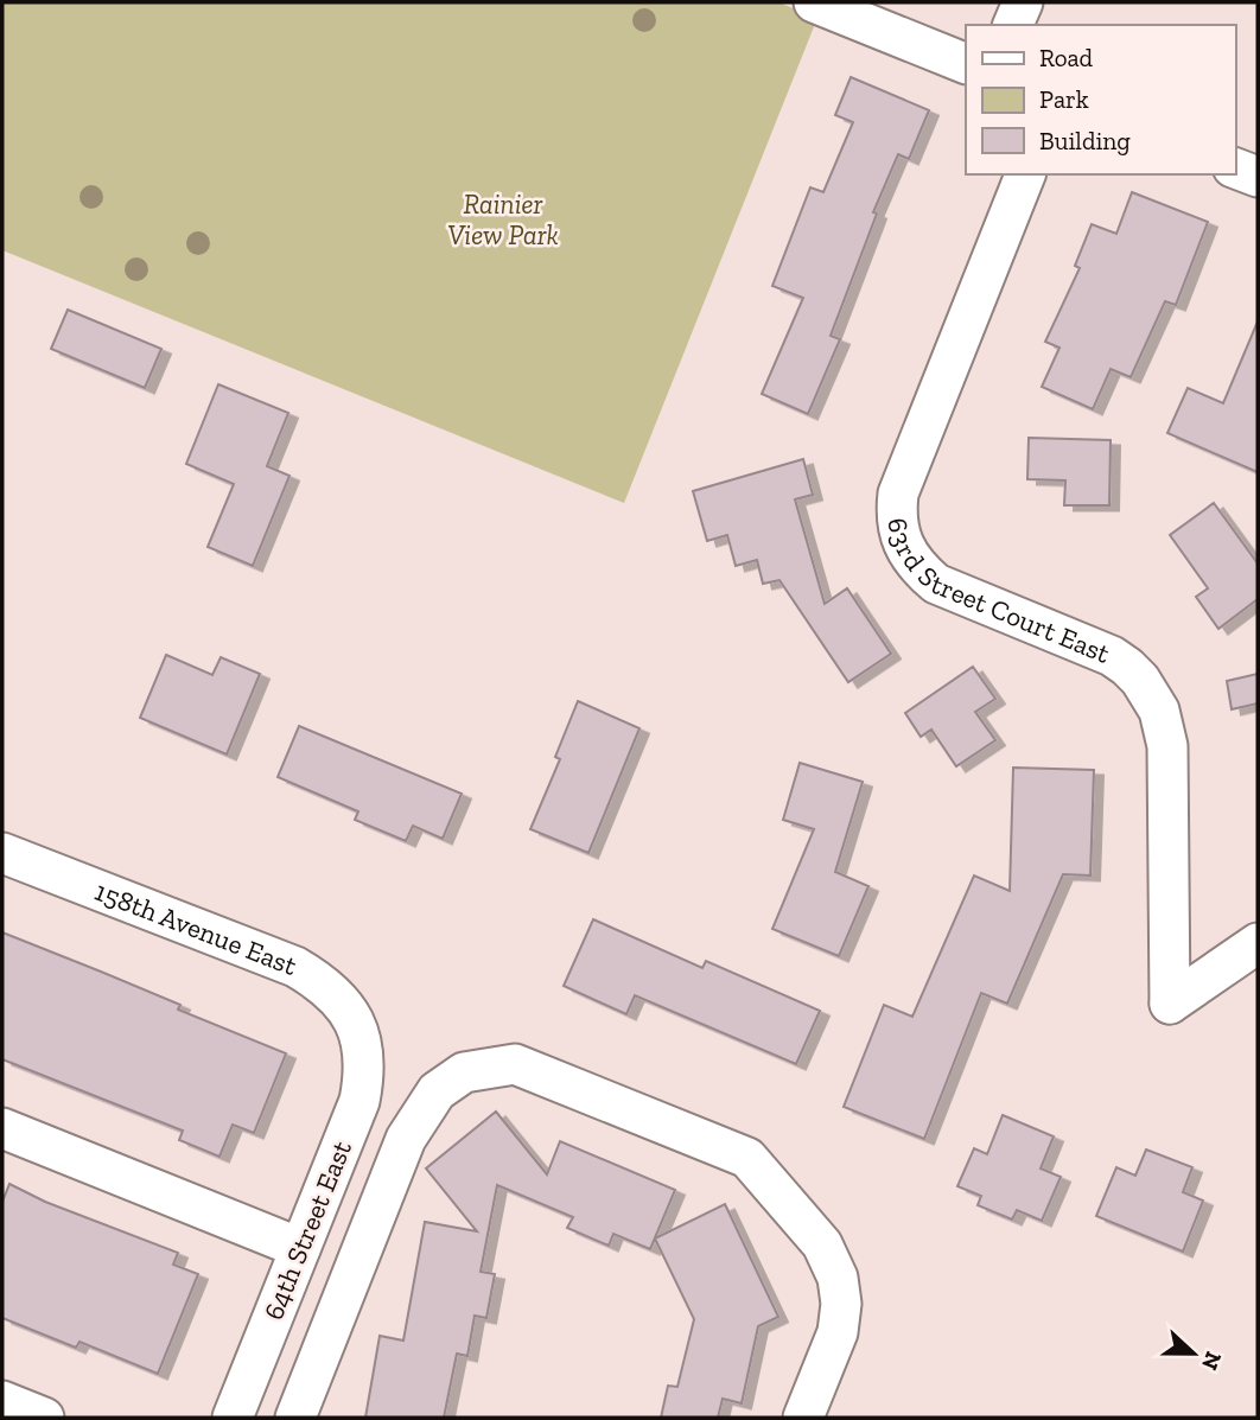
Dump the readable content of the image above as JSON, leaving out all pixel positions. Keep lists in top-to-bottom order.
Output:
{
  "streets": {
    "street": ["63rd Street Court East", "158th Avenue East", "64th Street East"]
  },
  "crossings": [
    ["158th Avenue East", "64th Street East"]
  ],
  "parks": ["Rainier View Park"],
  "legend": ["Road", "Park", "Building"],
  "north": "right"
}
